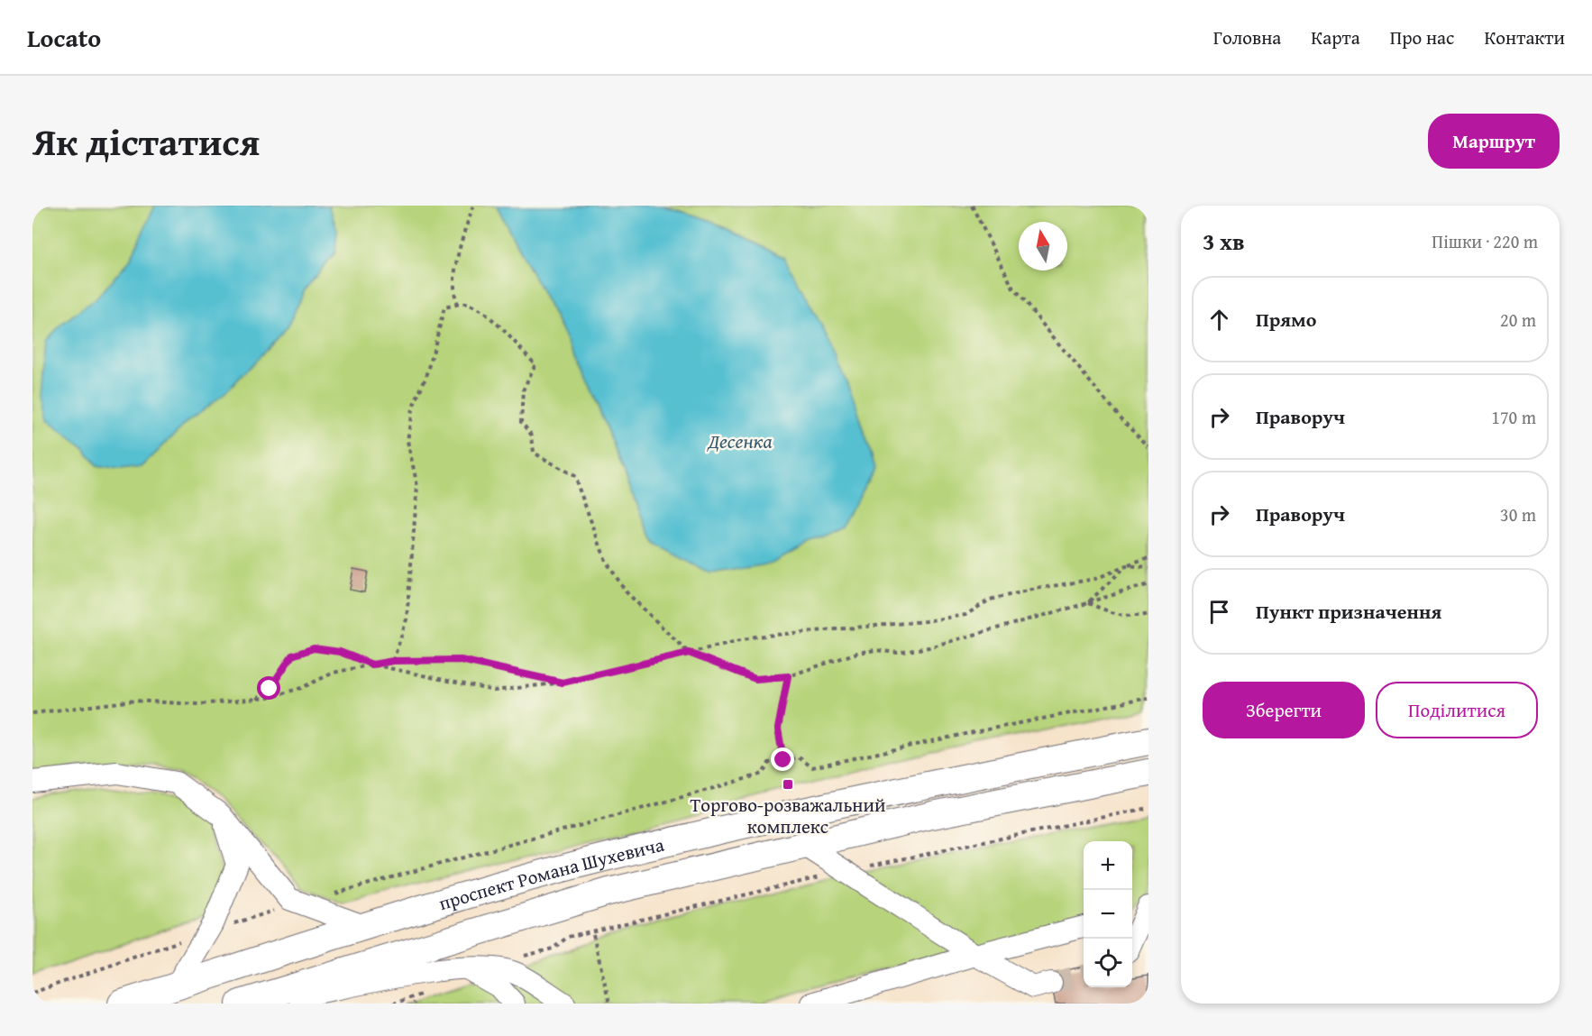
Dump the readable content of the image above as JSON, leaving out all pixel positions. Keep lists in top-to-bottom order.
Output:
{
  "streets": {
    "main road": ["проспект Романа Шухевича"]
  },
  "water": ["Десенка"],
  "places": {
    "transit": ["Торгово-розважальний комплекс"]
  },
  "north": "top",
  "page": {
    "header": "Locato",
    "nav": [
      "Головна",
      "Карта",
      "Про нас",
      "Контакти"
    ],
    "title": "Як дістатися",
    "buttons": [
      "Маршрут",
      ["Зберегти", "Поділитися"]
    ],
    "heading": ["3 хв", "Пішки · 220 m"],
    "list": [
      ["Прямо", "20 m"],
      ["Праворуч", "170 m"],
      ["Праворуч", "30 m"],
      "Пункт призначення"
    ],
    "map_buttons": ["+", "−"]
  }
}
